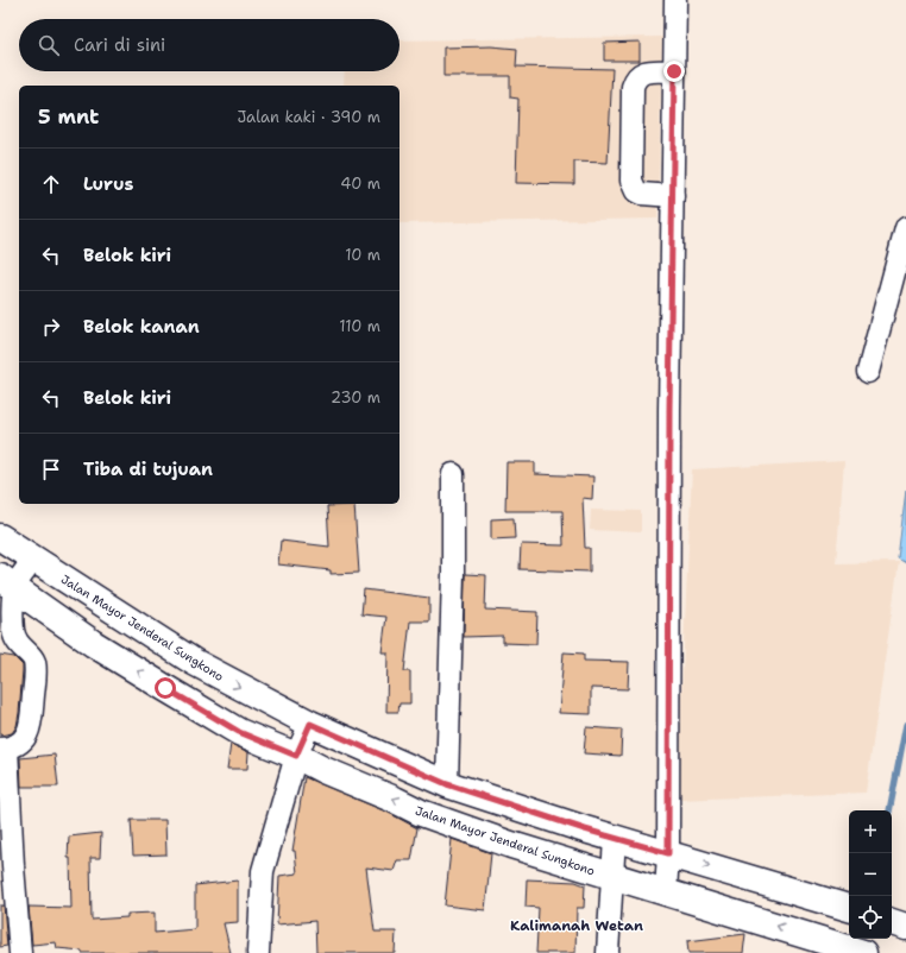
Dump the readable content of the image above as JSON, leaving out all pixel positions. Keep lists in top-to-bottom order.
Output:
{
  "streets": {
    "main road": ["Jalan Mayor Jenderal Sungkono"]
  },
  "districts": ["Kalimanah Wetan"],
  "page": {
    "search": "Cari di sini",
    "heading": ["5 mnt", "Jalan kaki · 390 m"],
    "list": [
      ["Lurus", "40 m"],
      ["Belok kiri", "10 m"],
      ["Belok kanan", "110 m"],
      ["Belok kiri", "230 m"],
      "Tiba di tujuan"
    ],
    "map_buttons": ["+", "−"]
  }
}
